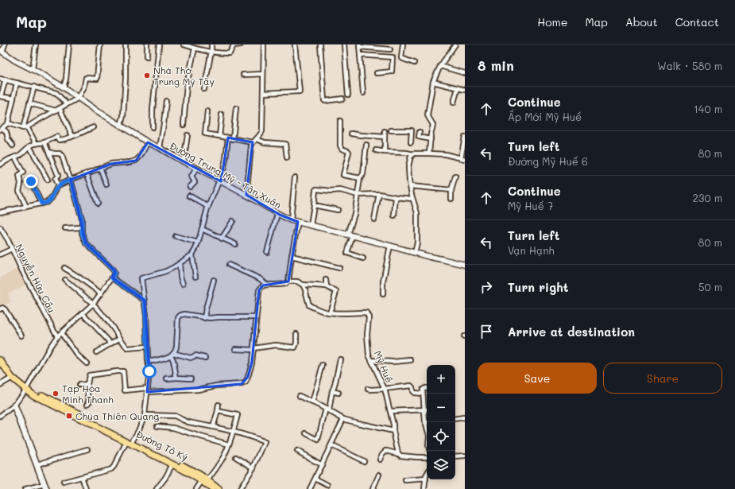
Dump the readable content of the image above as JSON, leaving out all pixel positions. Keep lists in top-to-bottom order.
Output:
{
  "streets": {
    "main road": ["Đường Tô Ký"],
    "street": ["Đường Trung Mỹ - Tân Xuân", "Nguyễn Hữu Cầu", "Mỹ Huề"]
  },
  "places": {
    "other": ["Nhà Thờ Trung Mỹ Tây", "Tạp Hóa Minh Thanh"],
    "transit": ["Chùa Thiên Quang"]
  },
  "page": {
    "header": "Map",
    "nav": [
      "Home",
      "Map",
      "About",
      "Contact"
    ],
    "heading": ["8 min", "Walk · 580 m"],
    "list": [
      ["Continue", "Ấp Mới Mỹ Huề", "140 m"],
      ["Turn left", "Đường Mỹ Huế 6", "80 m"],
      ["Continue", "Mỹ Huế 7", "230 m"],
      ["Turn left", "Vạn Hạnh", "80 m"],
      ["Turn right", "50 m"],
      "Arrive at destination"
    ],
    "buttons": ["Save", "Share"],
    "map_buttons": ["+", "−"]
  }
}
